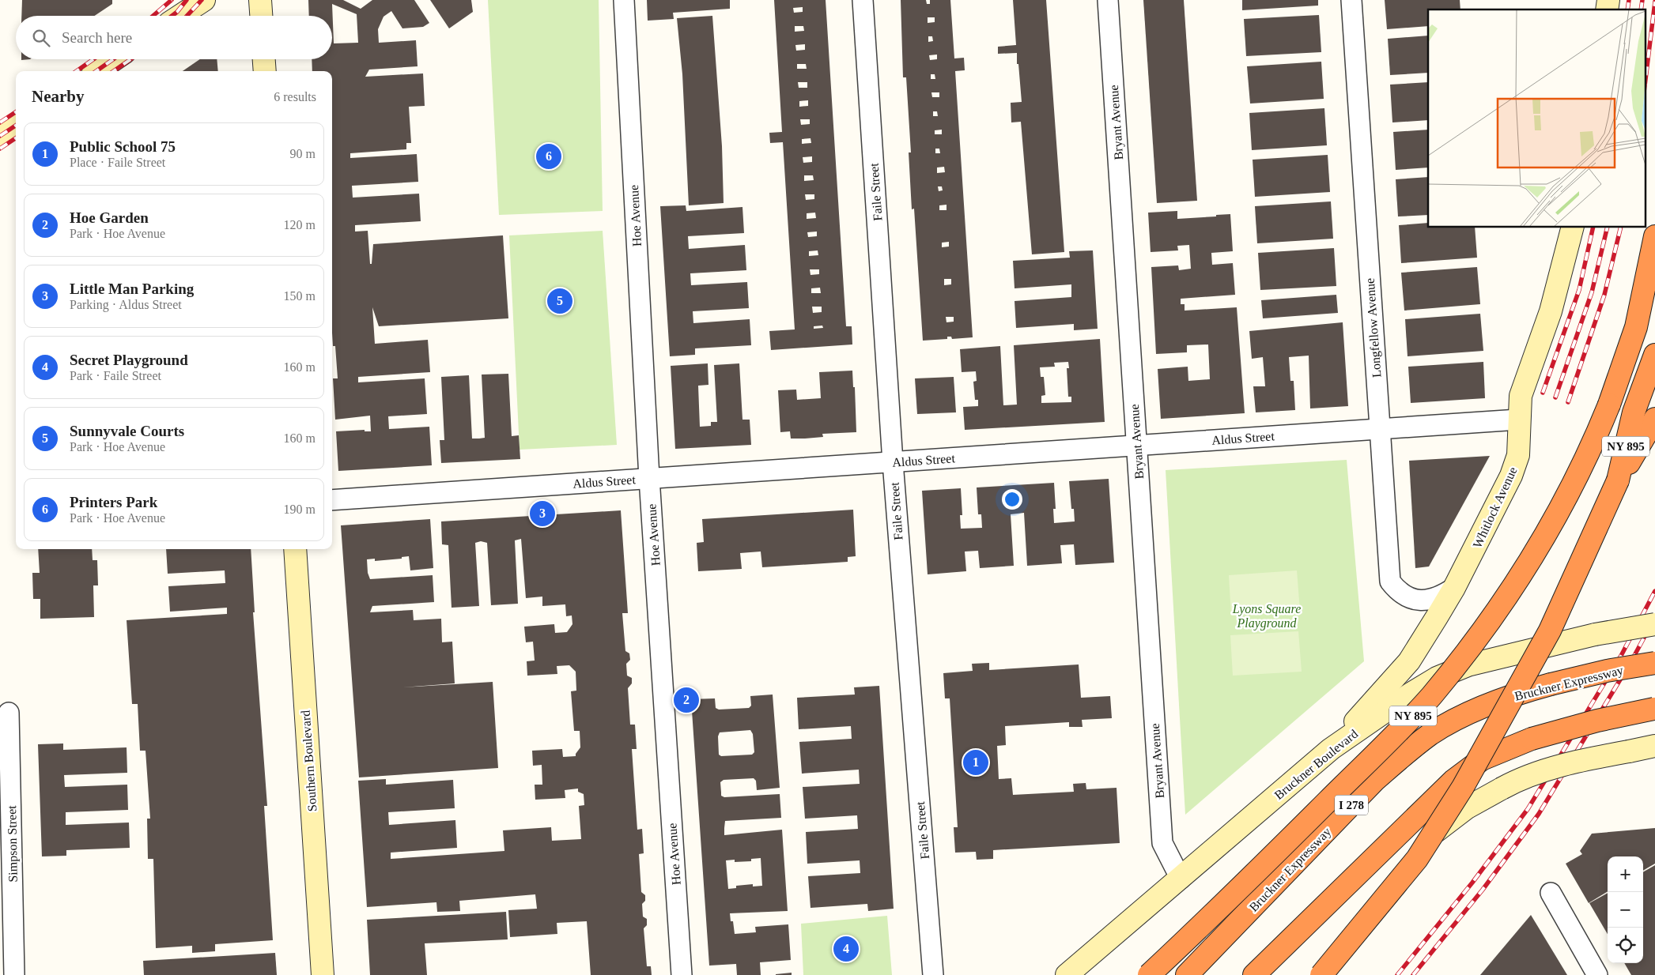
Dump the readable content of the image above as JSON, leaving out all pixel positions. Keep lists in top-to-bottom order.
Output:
{
  "streets": {
    "highway": ["NY 895", "Bruckner Expressway", "I 278"],
    "main road": ["Whitlock Avenue", "Southern Boulevard", "Bruckner Boulevard"],
    "street": [
      "Bryant Avenue",
      "Faile Street",
      "Hoe Avenue",
      "Longfellow Avenue",
      "Aldus Street",
      "Simpson Street"
    ]
  },
  "crossings": [
    ["Bryant Avenue", "Aldus Street"],
    ["Bryant Avenue", "Bruckner Boulevard"],
    ["Faile Street", "Aldus Street"],
    ["Hoe Avenue", "Aldus Street"],
    ["Longfellow Avenue", "Aldus Street"],
    ["Longfellow Avenue", "Whitlock Avenue"],
    ["Aldus Street", "Whitlock Avenue"],
    ["Whitlock Avenue", "Bruckner Boulevard"]
  ],
  "parks": ["Lyons Square Playground"],
  "page": {
    "search": "Search here",
    "heading": ["Nearby", "6 results"],
    "list": [
      {
        "mark": "1",
        "name": "Public School 75",
        "note": "Place · Faile Street",
        "value": "90 m"
      },
      {
        "mark": "2",
        "name": "Hoe Garden",
        "note": "Park · Hoe Avenue",
        "value": "120 m"
      },
      {
        "mark": "3",
        "name": "Little Man Parking",
        "note": "Parking · Aldus Street",
        "value": "150 m"
      },
      {
        "mark": "4",
        "name": "Secret Playground",
        "note": "Park · Faile Street",
        "value": "160 m"
      },
      {
        "mark": "5",
        "name": "Sunnyvale Courts",
        "note": "Park · Hoe Avenue",
        "value": "160 m"
      },
      {
        "mark": "6",
        "name": "Printers Park",
        "note": "Park · Hoe Avenue",
        "value": "190 m"
      }
    ],
    "pins": [
      "6",
      "5",
      "3",
      "2",
      "1",
      "4"
    ],
    "map_buttons": ["+", "−"]
  }
}
